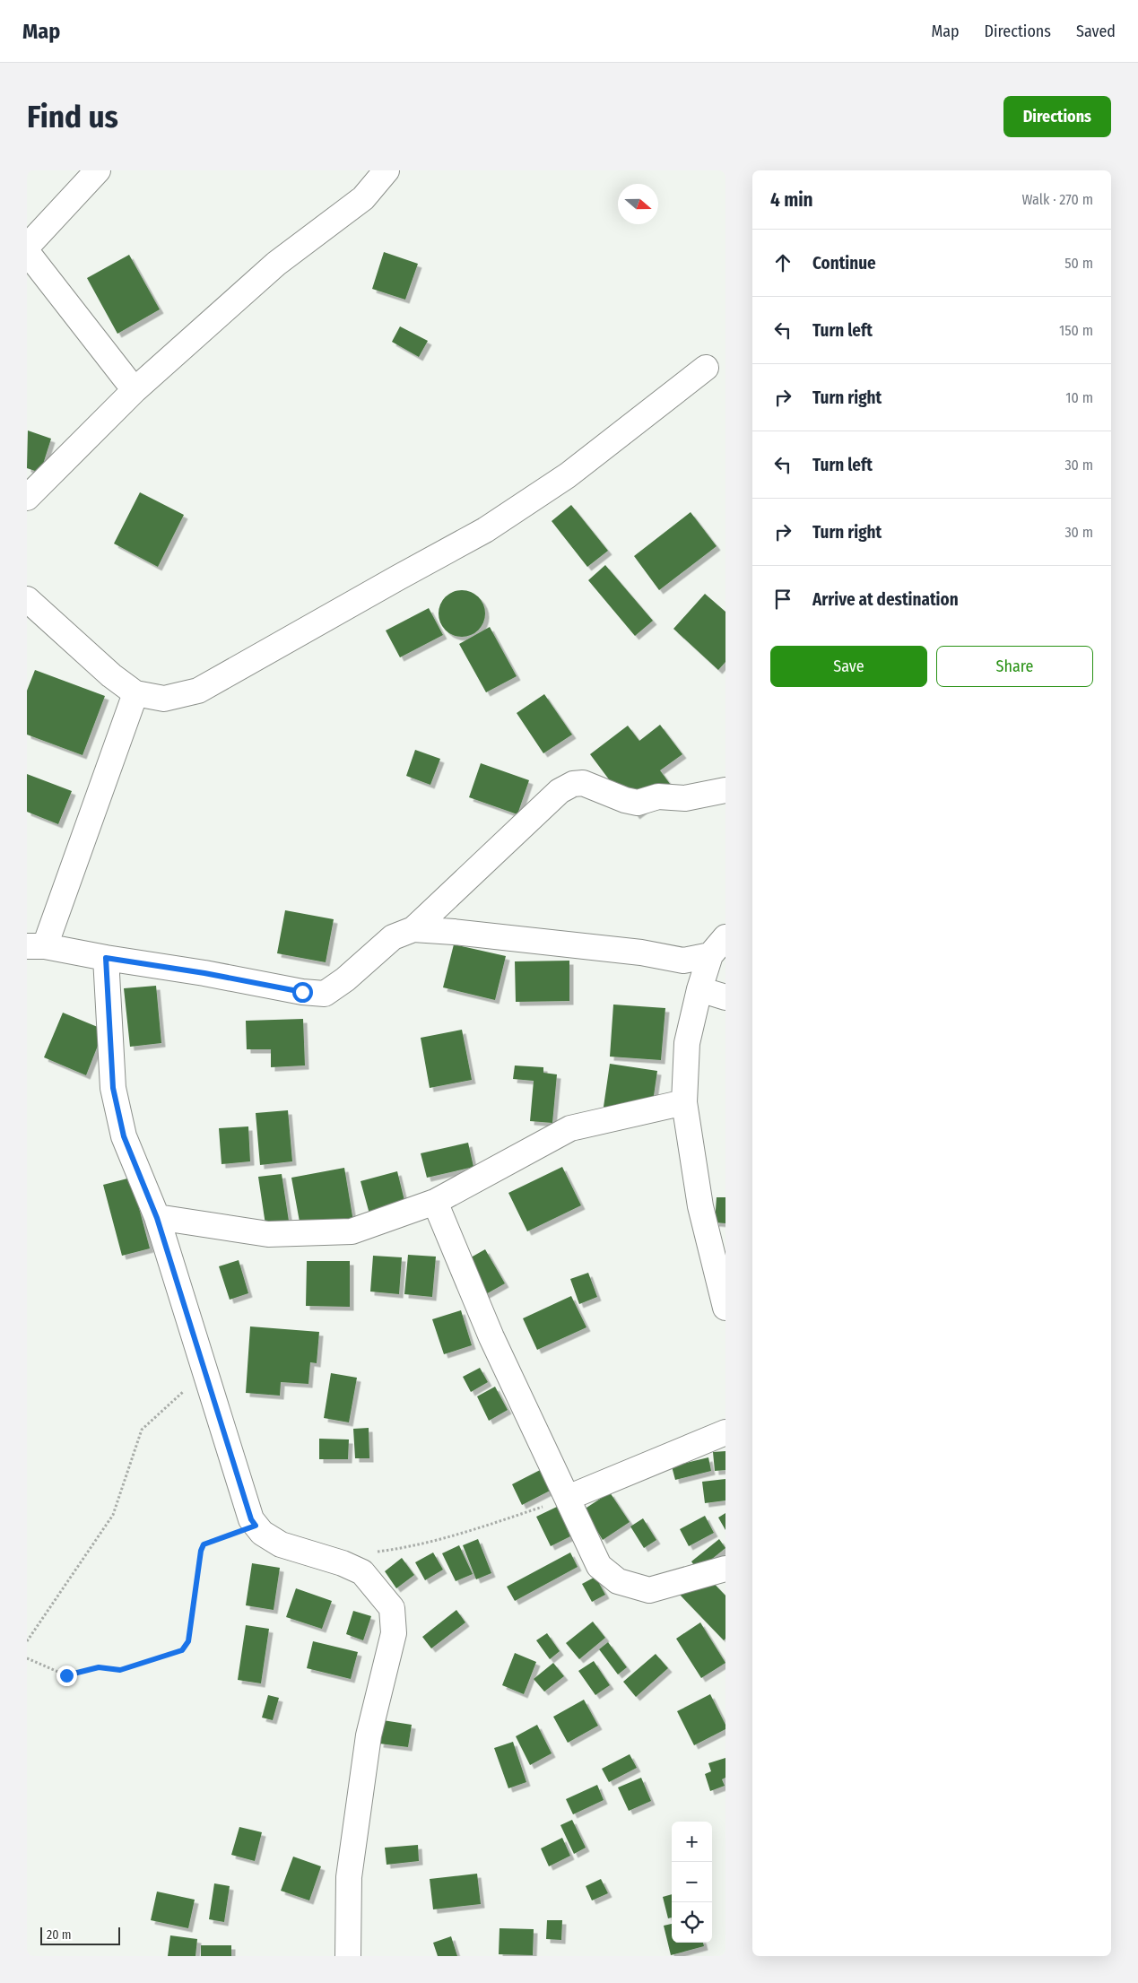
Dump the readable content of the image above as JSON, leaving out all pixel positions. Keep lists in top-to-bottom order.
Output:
{
  "scale_bar": "20 m",
  "north": "right",
  "page": {
    "header": "Map",
    "nav": ["Map", "Directions", "Saved"],
    "buttons": [
      "Directions",
      ["Save", "Share"]
    ],
    "title": "Find us",
    "heading": ["4 min", "Walk · 270 m"],
    "list": [
      ["Continue", "50 m"],
      ["Turn left", "150 m"],
      ["Turn right", "10 m"],
      ["Turn left", "30 m"],
      ["Turn right", "30 m"],
      "Arrive at destination"
    ],
    "map_buttons": ["+", "−"],
    "scale": "20 m"
  }
}
